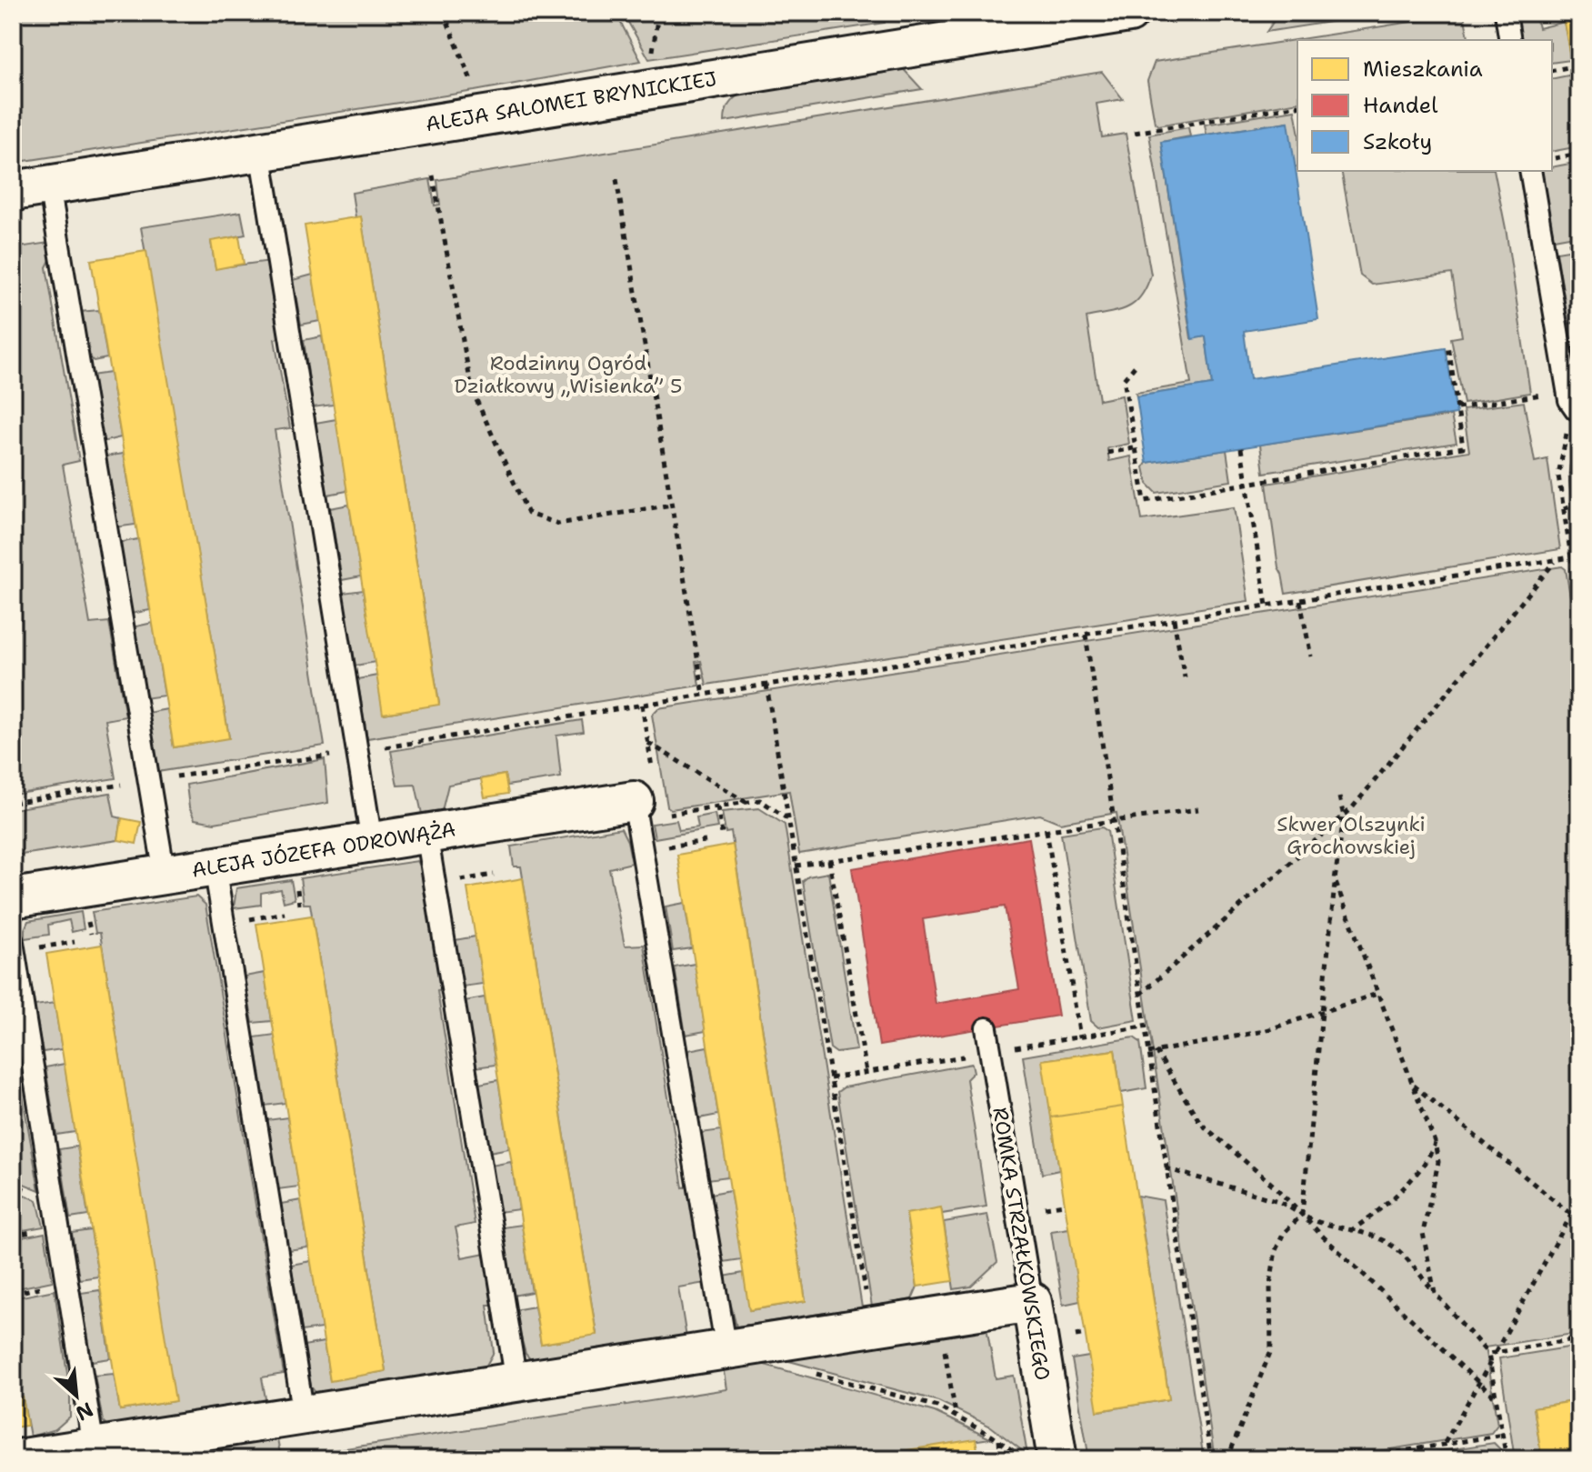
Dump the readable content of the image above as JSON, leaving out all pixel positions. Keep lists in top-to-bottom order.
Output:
{
  "streets": {
    "street": ["ALEJA SALOMEI BRYNICKIEJ", "ALEJA JÓZEFA ODROWĄŻA", "ROMKA STRZAŁKOWSKIEGO"]
  },
  "parks": ["Rodzinny Ogród Działkowy „Wisienka” 5", "Skwer Olszynki Grochowskiej"],
  "legend": ["Mieszkania", "Handel", "Szkoły"],
  "north": "bottom right"
}
